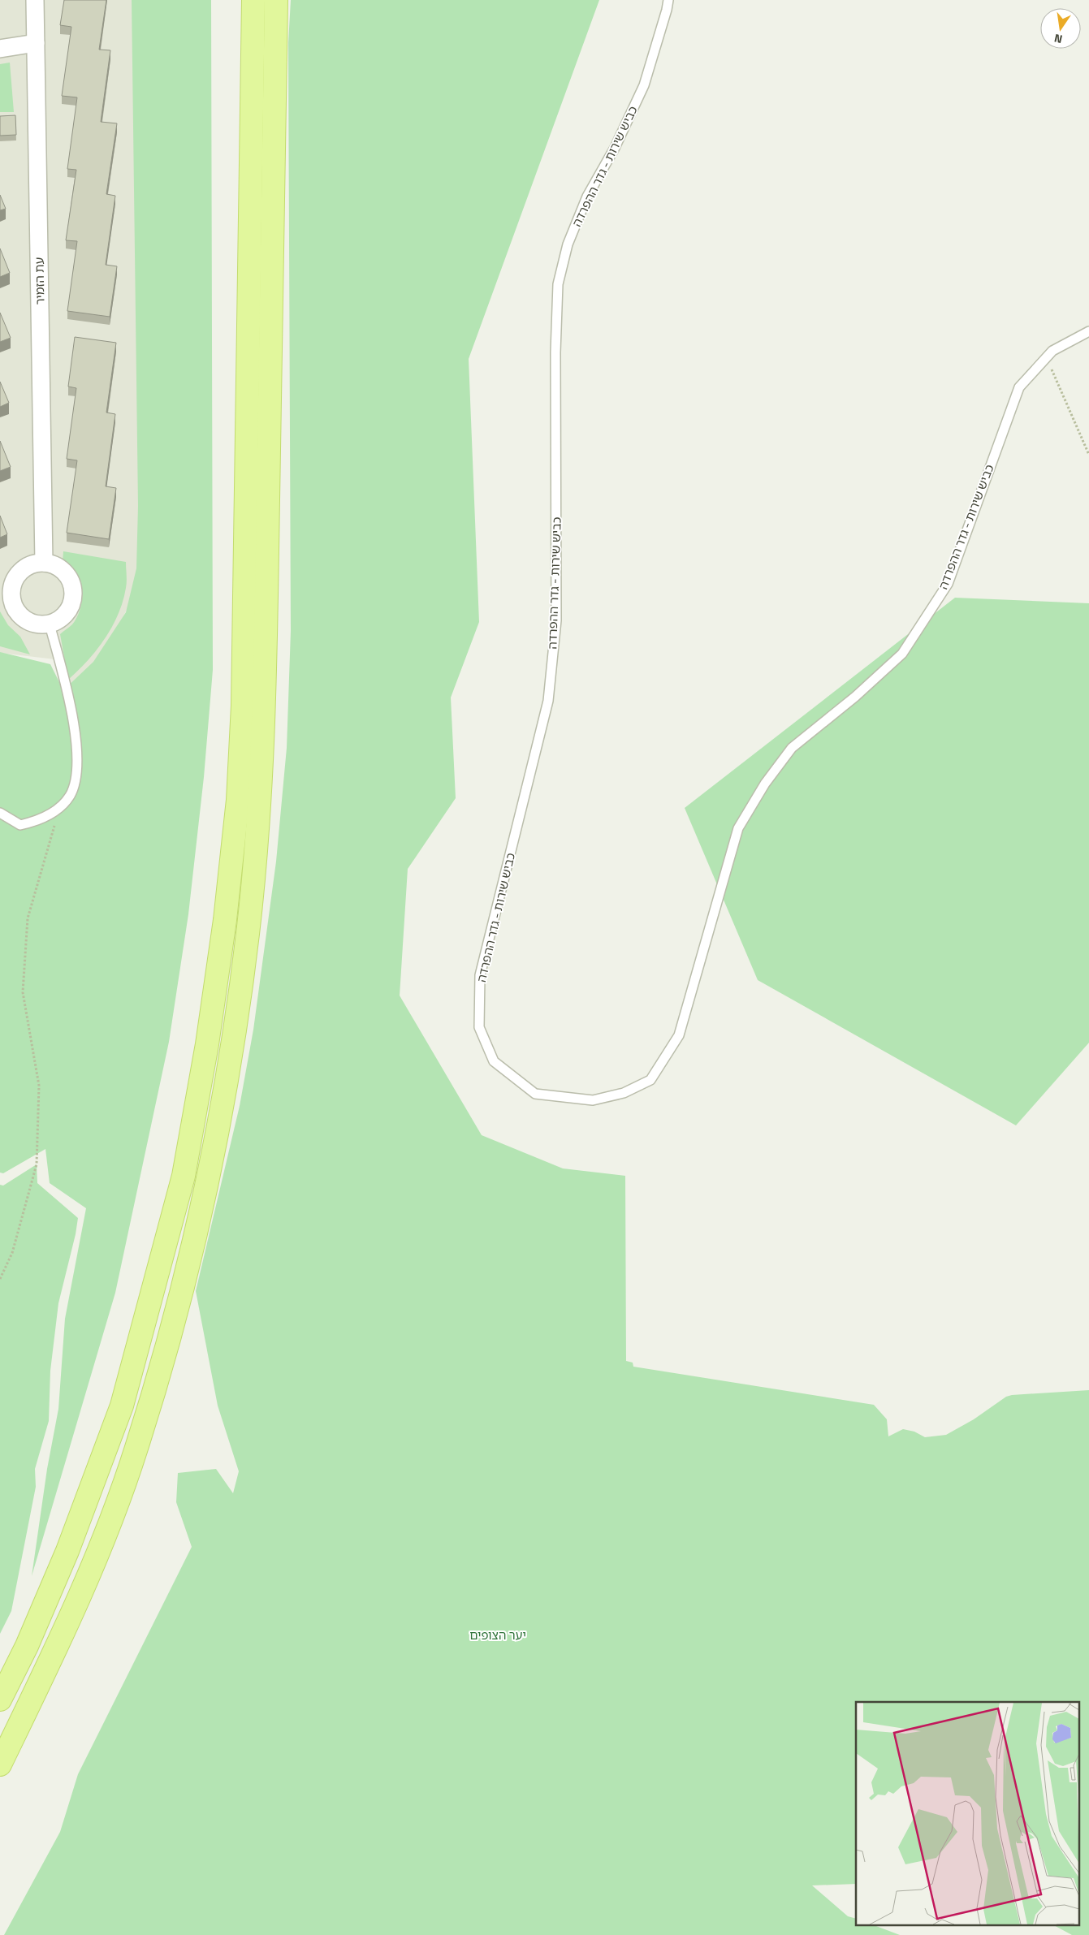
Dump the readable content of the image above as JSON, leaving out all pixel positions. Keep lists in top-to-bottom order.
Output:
{
  "streets": {
    "street": ["עת הזמיר"],
    "lane": ["כביש שירות - גדר ההפרדה"]
  },
  "parks": ["יער הצופים"],
  "north": "bottom"
}
